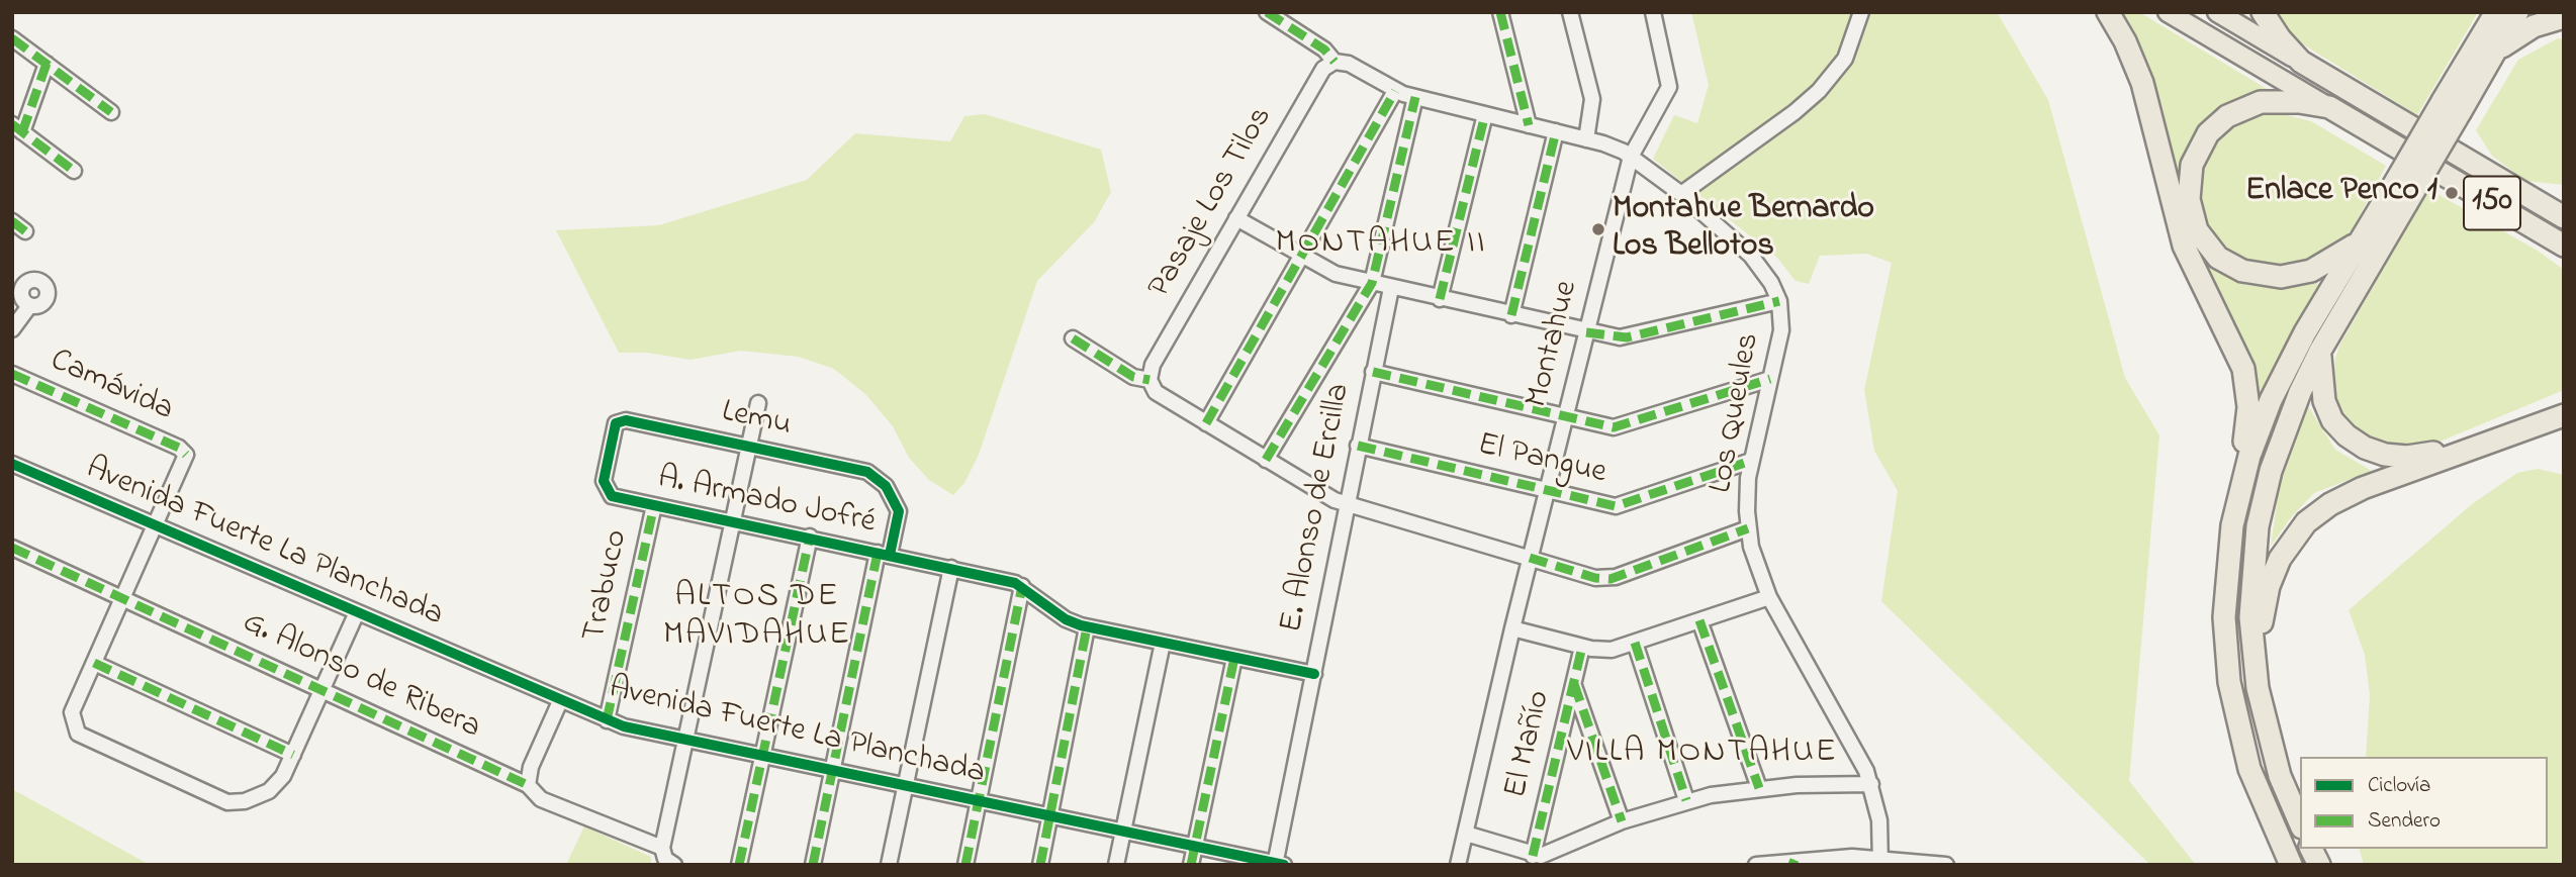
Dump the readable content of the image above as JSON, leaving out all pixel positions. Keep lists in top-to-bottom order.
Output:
{
  "streets": {
    "highway": ["150"],
    "street": [
      "Pasaje Los Tilos",
      "Montahue",
      "Camávida",
      "Los Queules",
      "Lemu",
      "El Pangue",
      "A. Armado Jofré",
      "E. Alonso de Ercilla",
      "Avenida Fuerte La Planchada",
      "Trabuco",
      "G. Alonso de Ribera",
      "El Mañío"
    ]
  },
  "crossings": [
    ["Montahue", "El Pangue"],
    ["Camávida", "Avenida Fuerte La Planchada"],
    ["Los Queules", "El Pangue"],
    ["Lemu", "A. Armado Jofré"],
    ["Lemu", "Avenida Fuerte La Planchada"],
    ["El Pangue", "E. Alonso de Ercilla"],
    ["A. Armado Jofré", "E. Alonso de Ercilla"],
    ["A. Armado Jofré", "Trabuco"],
    ["E. Alonso de Ercilla", "Avenida Fuerte La Planchada"],
    ["Avenida Fuerte La Planchada", "Trabuco"]
  ],
  "districts": ["MONTAHUE II", "ALTOS DE MAVIDAHUE", "VILLA MONTAHUE"],
  "places": ["Enlace Penco 1", "Montahue Bernardo Los Bellotos"],
  "legend": ["Ciclovía", "Sendero"]
}
